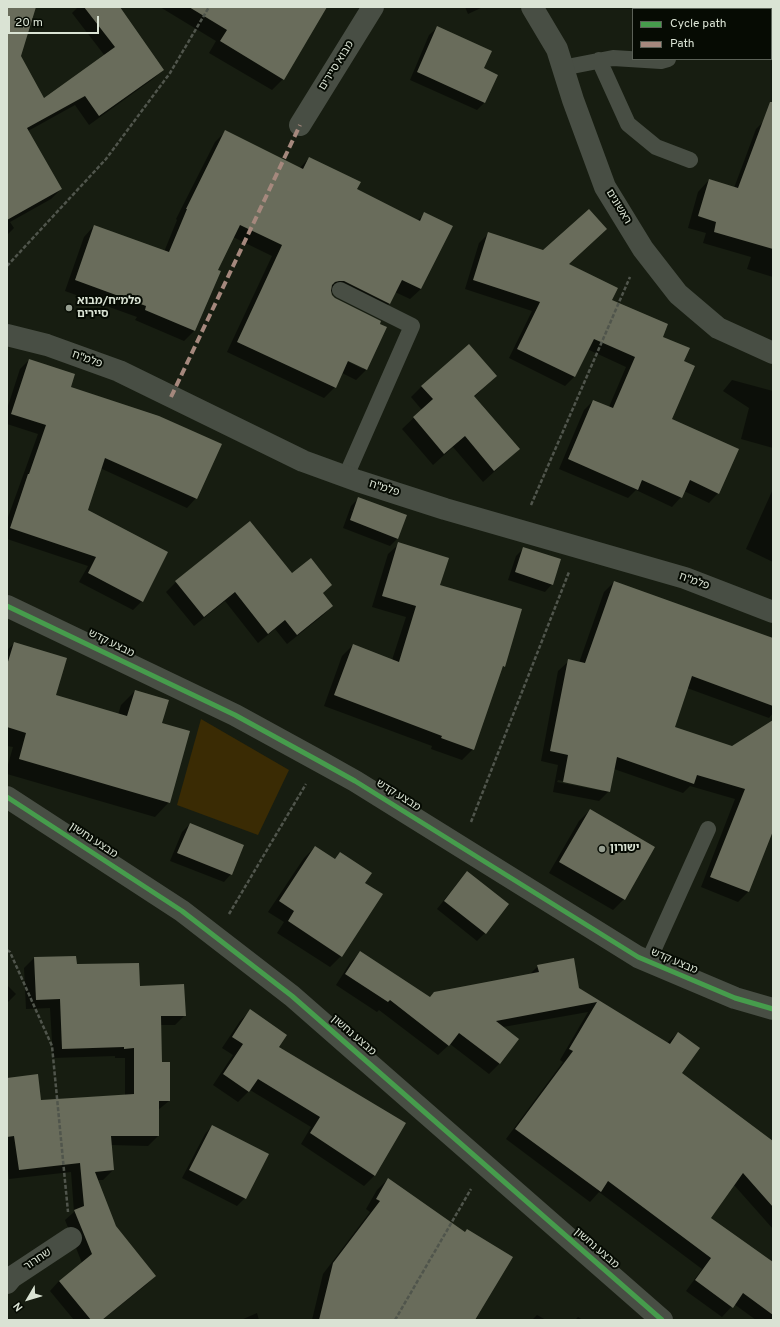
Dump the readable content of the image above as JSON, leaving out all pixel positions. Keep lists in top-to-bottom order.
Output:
{
  "streets": {
    "street": [
      "מבוא סיירים",
      "ראשונים",
      "פלמ\"ח",
      "מבצע קדש",
      "מבצע נחשון",
      "שחרור"
    ]
  },
  "places": ["פלמ״ח/מבוא סיירים", "ישורון"],
  "legend": ["Cycle path", "Path"],
  "scale_bar": "20 m",
  "north": "bottom left"
}
